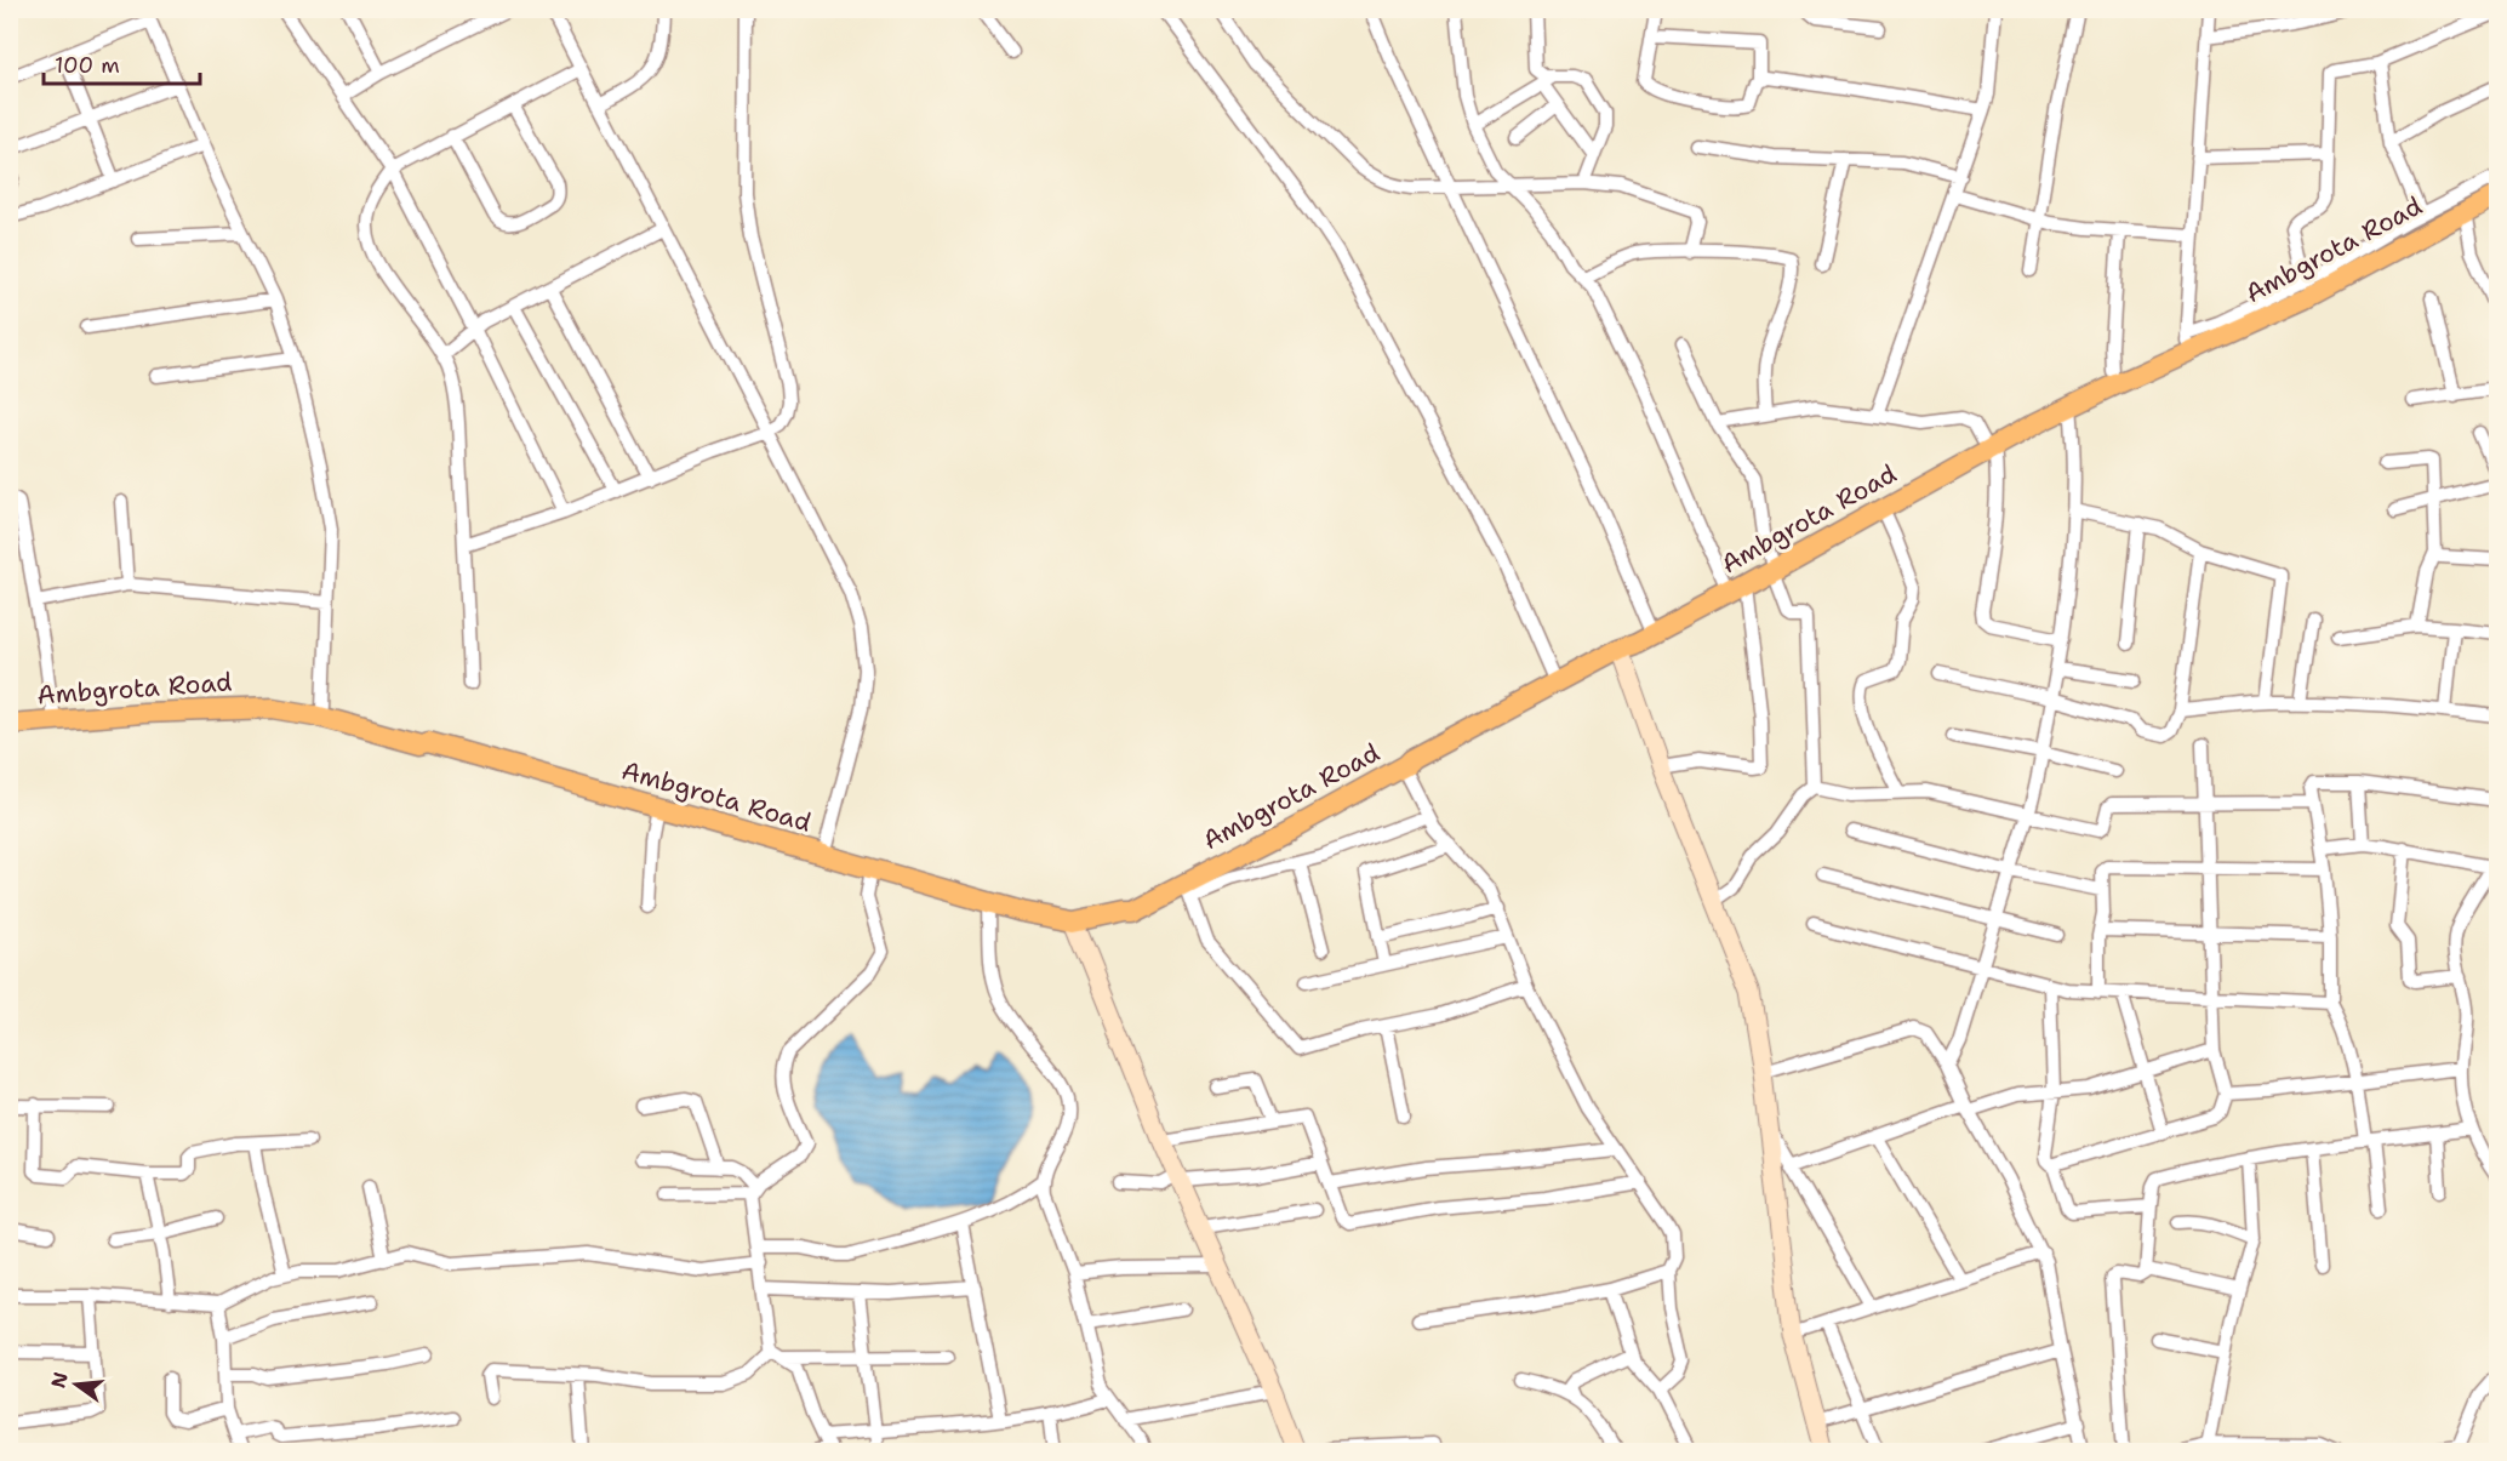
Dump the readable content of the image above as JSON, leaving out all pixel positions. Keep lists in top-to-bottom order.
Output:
{
  "streets": {
    "main road": ["Ambgrota Road"]
  },
  "scale_bar": "100 m",
  "north": "left"
}
